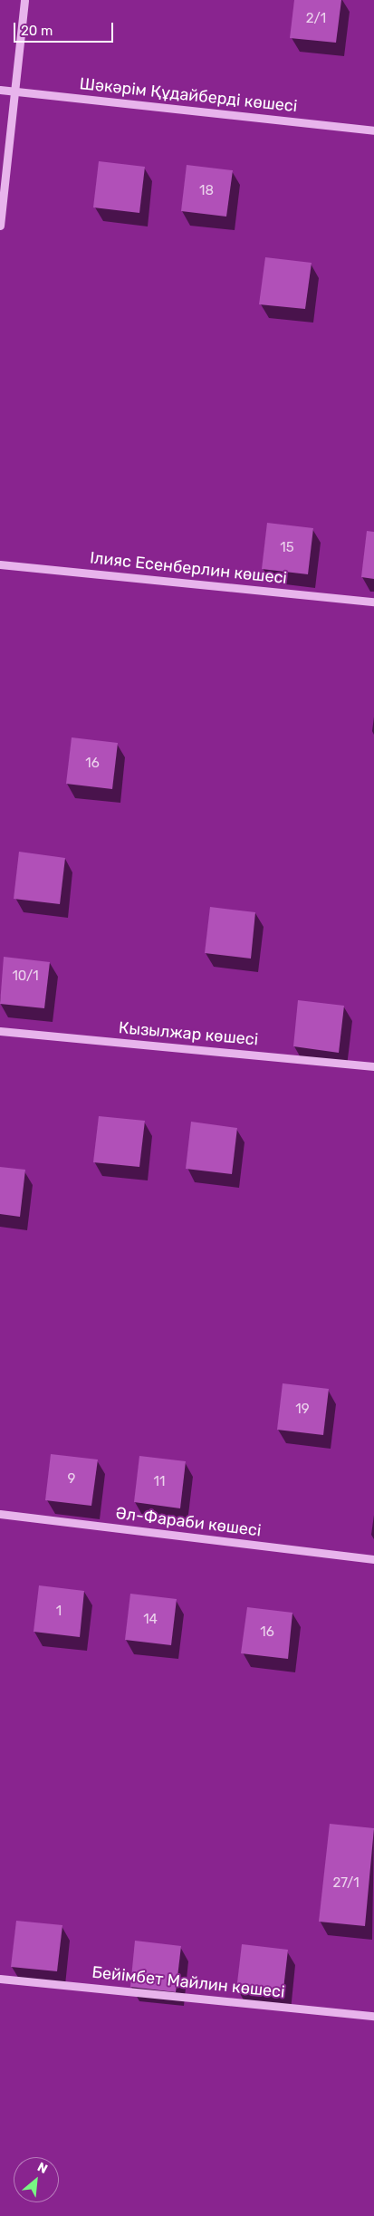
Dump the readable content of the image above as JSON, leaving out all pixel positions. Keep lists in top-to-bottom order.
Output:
{
  "streets": {
    "lane": [
      "Шәкәрім Құдайберді көшесі",
      "Ілияс Есенберлин көшесі",
      "Кызылжар көшесі",
      "Әл-Фараби көшесі",
      "Бейімбет Майлин көшесі"
    ]
  },
  "house_numbers": [
    "2/1",
    "18",
    "15",
    "16",
    "10/1",
    "19",
    "9",
    "11",
    "1",
    "14",
    "16",
    "27/1"
  ],
  "scale_bar": "20 m",
  "north": "top right"
}
